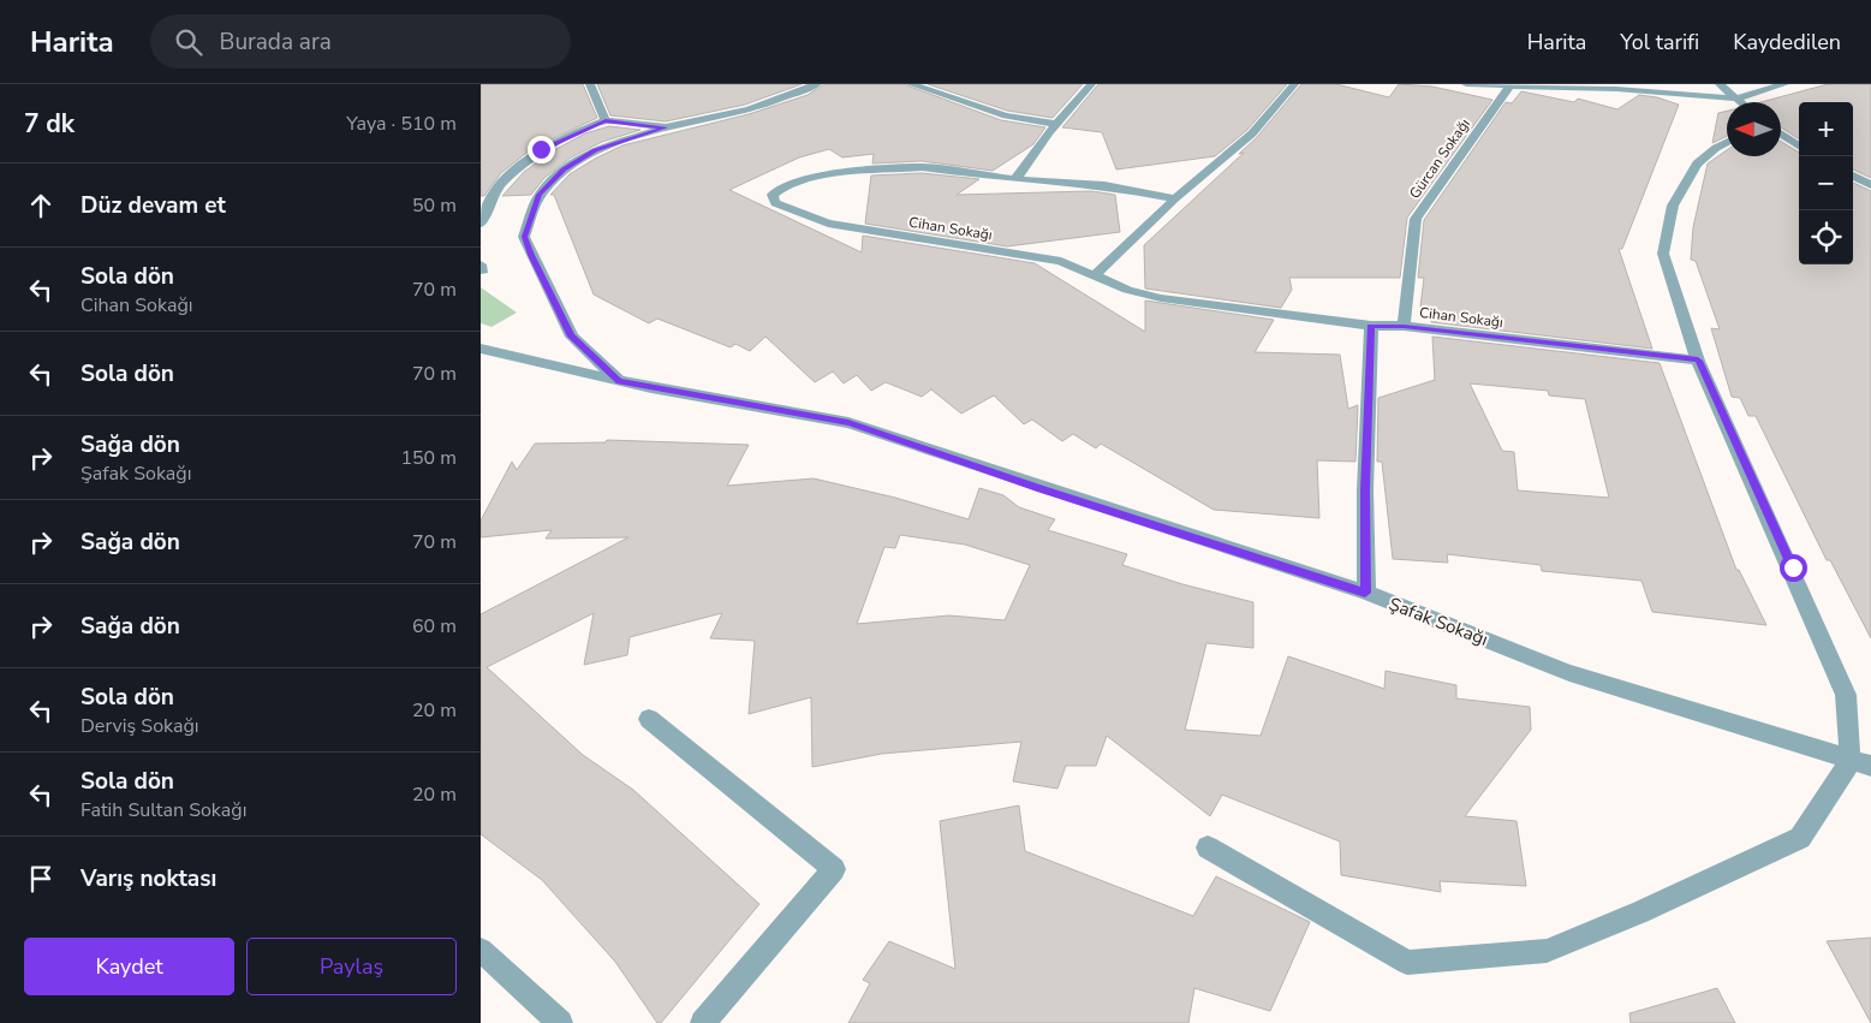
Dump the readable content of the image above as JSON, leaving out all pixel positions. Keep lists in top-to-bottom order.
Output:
{
  "streets": {
    "street": ["Gürcan Sokağı", "Cihan Sokağı", "Şafak Sokağı"]
  },
  "crossings": [
    ["Gürcan Sokağı", "Cihan Sokağı"]
  ],
  "north": "left",
  "page": {
    "header": "Harita",
    "search": "Burada ara",
    "nav": ["Harita", "Yol tarifi", "Kaydedilen"],
    "heading": ["7 dk", "Yaya · 510 m"],
    "map_buttons": ["+", "−"],
    "list": [
      ["Düz devam et", "50 m"],
      ["Sola dön", "Cihan Sokağı", "70 m"],
      ["Sola dön", "70 m"],
      ["Sağa dön", "Şafak Sokağı", "150 m"],
      ["Sağa dön", "70 m"],
      ["Sağa dön", "60 m"],
      ["Sola dön", "Derviş Sokağı", "20 m"],
      ["Sola dön", "Fatih Sultan Sokağı", "20 m"],
      "Varış noktası"
    ],
    "buttons": ["Kaydet", "Paylaş"]
  }
}
